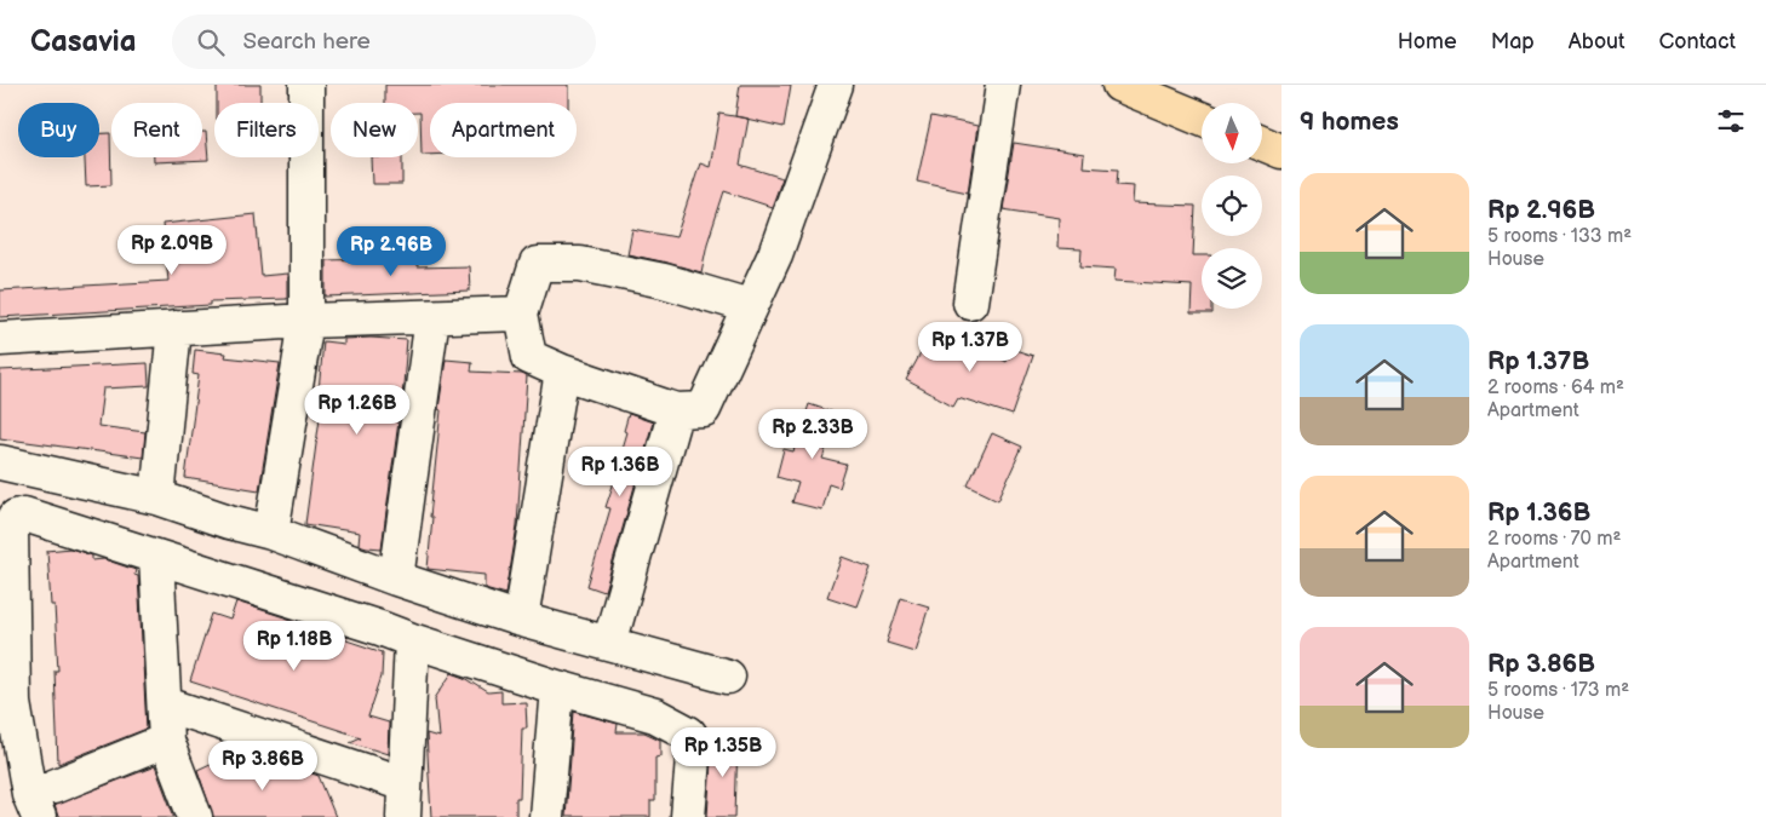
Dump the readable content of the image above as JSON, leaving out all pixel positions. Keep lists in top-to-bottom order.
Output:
{
  "north": "bottom",
  "page": {
    "header": "Casavia",
    "search": "Search here",
    "nav": [
      "Home",
      "Map",
      "About",
      "Contact"
    ],
    "heading": "9 homes",
    "chip": [
      "Buy",
      "Rent",
      "Filters",
      "New",
      "Apartment"
    ],
    "list": [
      {
        "name": "Rp 2.96B",
        "note": "5 rooms · 133 m² · House"
      },
      {
        "name": "Rp 1.37B",
        "note": "2 rooms · 64 m² · Apartment"
      },
      {
        "name": "Rp 1.36B",
        "note": "2 rooms · 70 m² · Apartment"
      },
      {
        "name": "Rp 3.86B",
        "note": "5 rooms · 173 m² · House"
      }
    ],
    "price": [
      "Rp 2.09B",
      "Rp 2.96B",
      "Rp 1.37B",
      "Rp 1.26B",
      "Rp 2.33B",
      "Rp 1.36B",
      "Rp 1.18B",
      "Rp 1.35B",
      "Rp 3.86B"
    ]
  }
}
